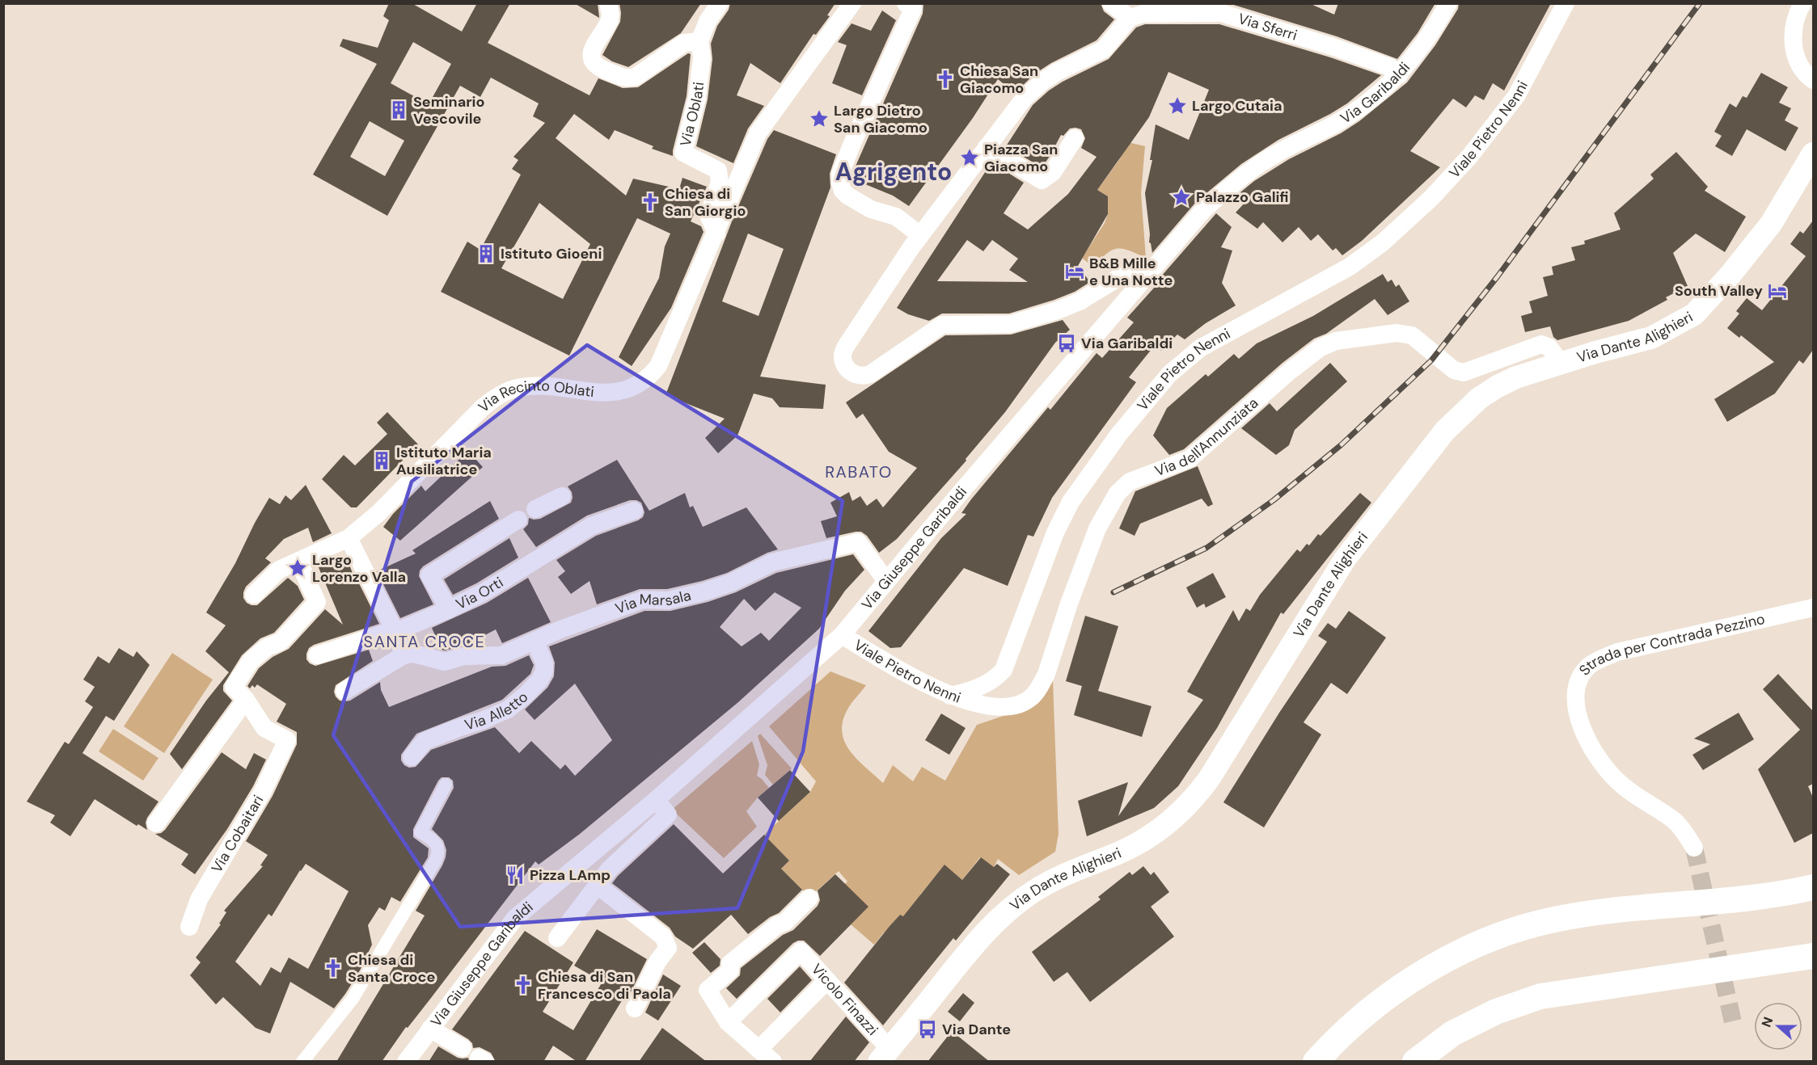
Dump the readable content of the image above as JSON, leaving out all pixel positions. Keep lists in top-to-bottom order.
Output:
{
  "streets": {
    "street": [
      "Via Sferri",
      "Via Garibaldi",
      "Via Oblati",
      "Viale Pietro Nenni",
      "Via Dante Alighieri",
      "Via Recinto Oblati",
      "Via dell'Annunziata",
      "Via Giuseppe Garibaldi",
      "Via Orti",
      "Via Marsala",
      "Strada per Contrada Pezzino",
      "Via Alletto",
      "Via Cobaitari",
      "Vicolo Finazzi"
    ]
  },
  "crossings": [
    ["Via Sferri", "Via Garibaldi"],
    ["Via Garibaldi", "Via Giuseppe Garibaldi"],
    ["Via Oblati", "Via Recinto Oblati"],
    ["Viale Pietro Nenni", "Via dell'Annunziata"],
    ["Viale Pietro Nenni", "Via Giuseppe Garibaldi"],
    ["Via Dante Alighieri", "Via dell'Annunziata"],
    ["Via Dante Alighieri", "Vicolo Finazzi"],
    ["Via Giuseppe Garibaldi", "Via Marsala"],
    ["Via Marsala", "Via Alletto"]
  ],
  "districts": ["Agrigento", "RABATO", "SANTA CROCE"],
  "places": {
    "church": [
      "Chiesa San Giacomo",
      "Chiesa di San Giorgio",
      "Chiesa di Santa Croce",
      "Chiesa di San Francesco di Paola"
    ],
    "place": [
      "Largo Cutaia",
      "Largo Dietro San Giacomo",
      "Piazza San Giacomo",
      "Palazzo Galifi",
      "Largo Lorenzo Valla"
    ],
    "building": ["Seminario Vescovile", "Istituto Gioeni", "Istituto Maria Ausiliatrice"],
    "hotel": ["B&B Mille e Una Notte", "South Valley"],
    "bus stop": ["Via Garibaldi", "Via Dante"],
    "restaurant": ["Pizza LAmp"]
  },
  "north": "left"
}
